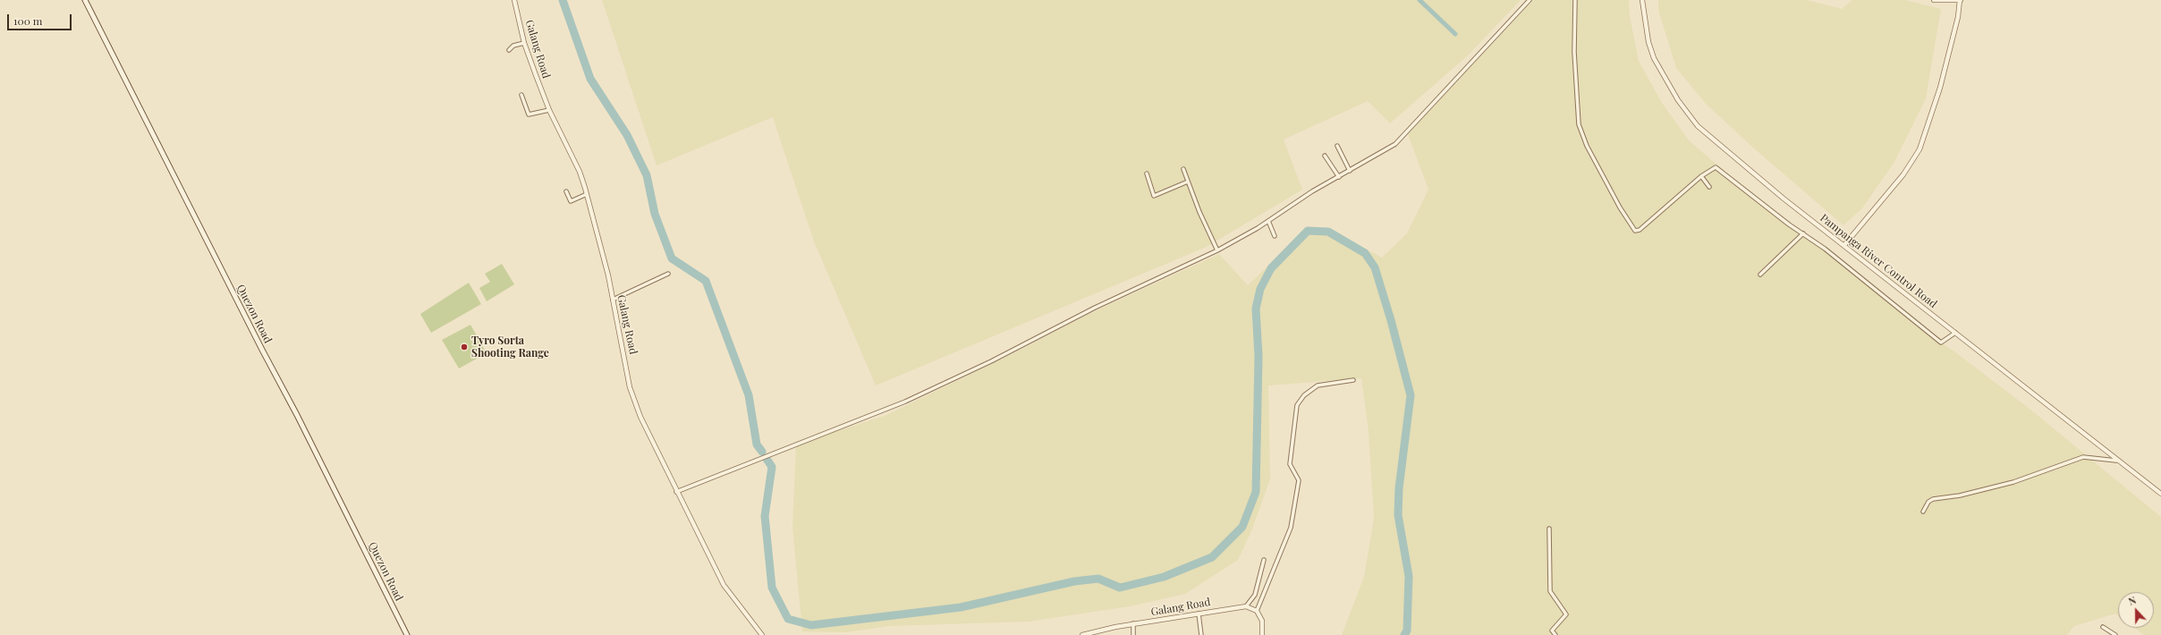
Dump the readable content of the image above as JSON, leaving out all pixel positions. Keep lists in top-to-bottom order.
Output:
{
  "streets": {
    "main road": ["Quezon Road"],
    "street": ["Galang Road", "Pampanga River Control Road"]
  },
  "places": ["Tyro Sorta Shooting Range"],
  "scale_bar": "100 m",
  "north": "top"
}
